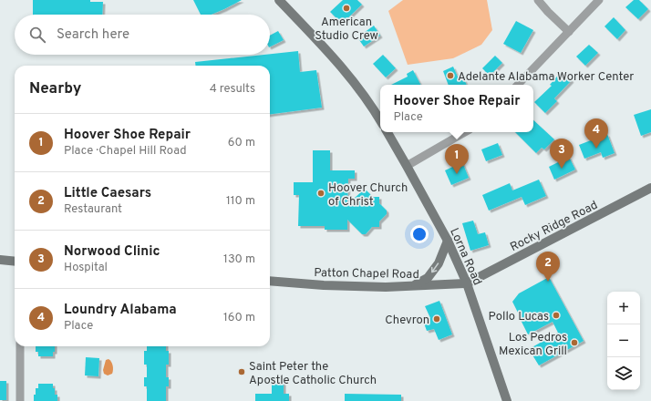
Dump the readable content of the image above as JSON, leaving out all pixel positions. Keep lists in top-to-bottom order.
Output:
{
  "streets": {
    "street": ["Rocky Ridge Road", "Lorna Road", "Patton Chapel Road"]
  },
  "crossings": [
    ["Rocky Ridge Road", "Lorna Road"],
    ["Rocky Ridge Road", "Patton Chapel Road"],
    ["Lorna Road", "Patton Chapel Road"]
  ],
  "places": [
    "American Studio Crew",
    "Adelante Alabama Worker Center",
    "Hoover Church of Christ",
    "Pollo Lucas",
    "Chevron",
    "Los Pedros Mexican Grill",
    "Saint Peter the Apostle Catholic Church"
  ],
  "page": {
    "search": "Search here",
    "heading": ["Nearby", "4 results"],
    "popup": ["Hoover Shoe Repair", "Place"],
    "list": [
      {
        "mark": "1",
        "name": "Hoover Shoe Repair",
        "note": "Place · Chapel Hill Road",
        "value": "60 m"
      },
      {
        "mark": "2",
        "name": "Little Caesars",
        "note": "Restaurant",
        "value": "110 m"
      },
      {
        "mark": "3",
        "name": "Norwood Clinic",
        "note": "Hospital",
        "value": "130 m"
      },
      {
        "mark": "4",
        "name": "Loundry Alabama",
        "note": "Place",
        "value": "160 m"
      }
    ],
    "pins": [
      "4",
      "3",
      "1",
      "2"
    ],
    "map_buttons": ["+", "−"]
  }
}
